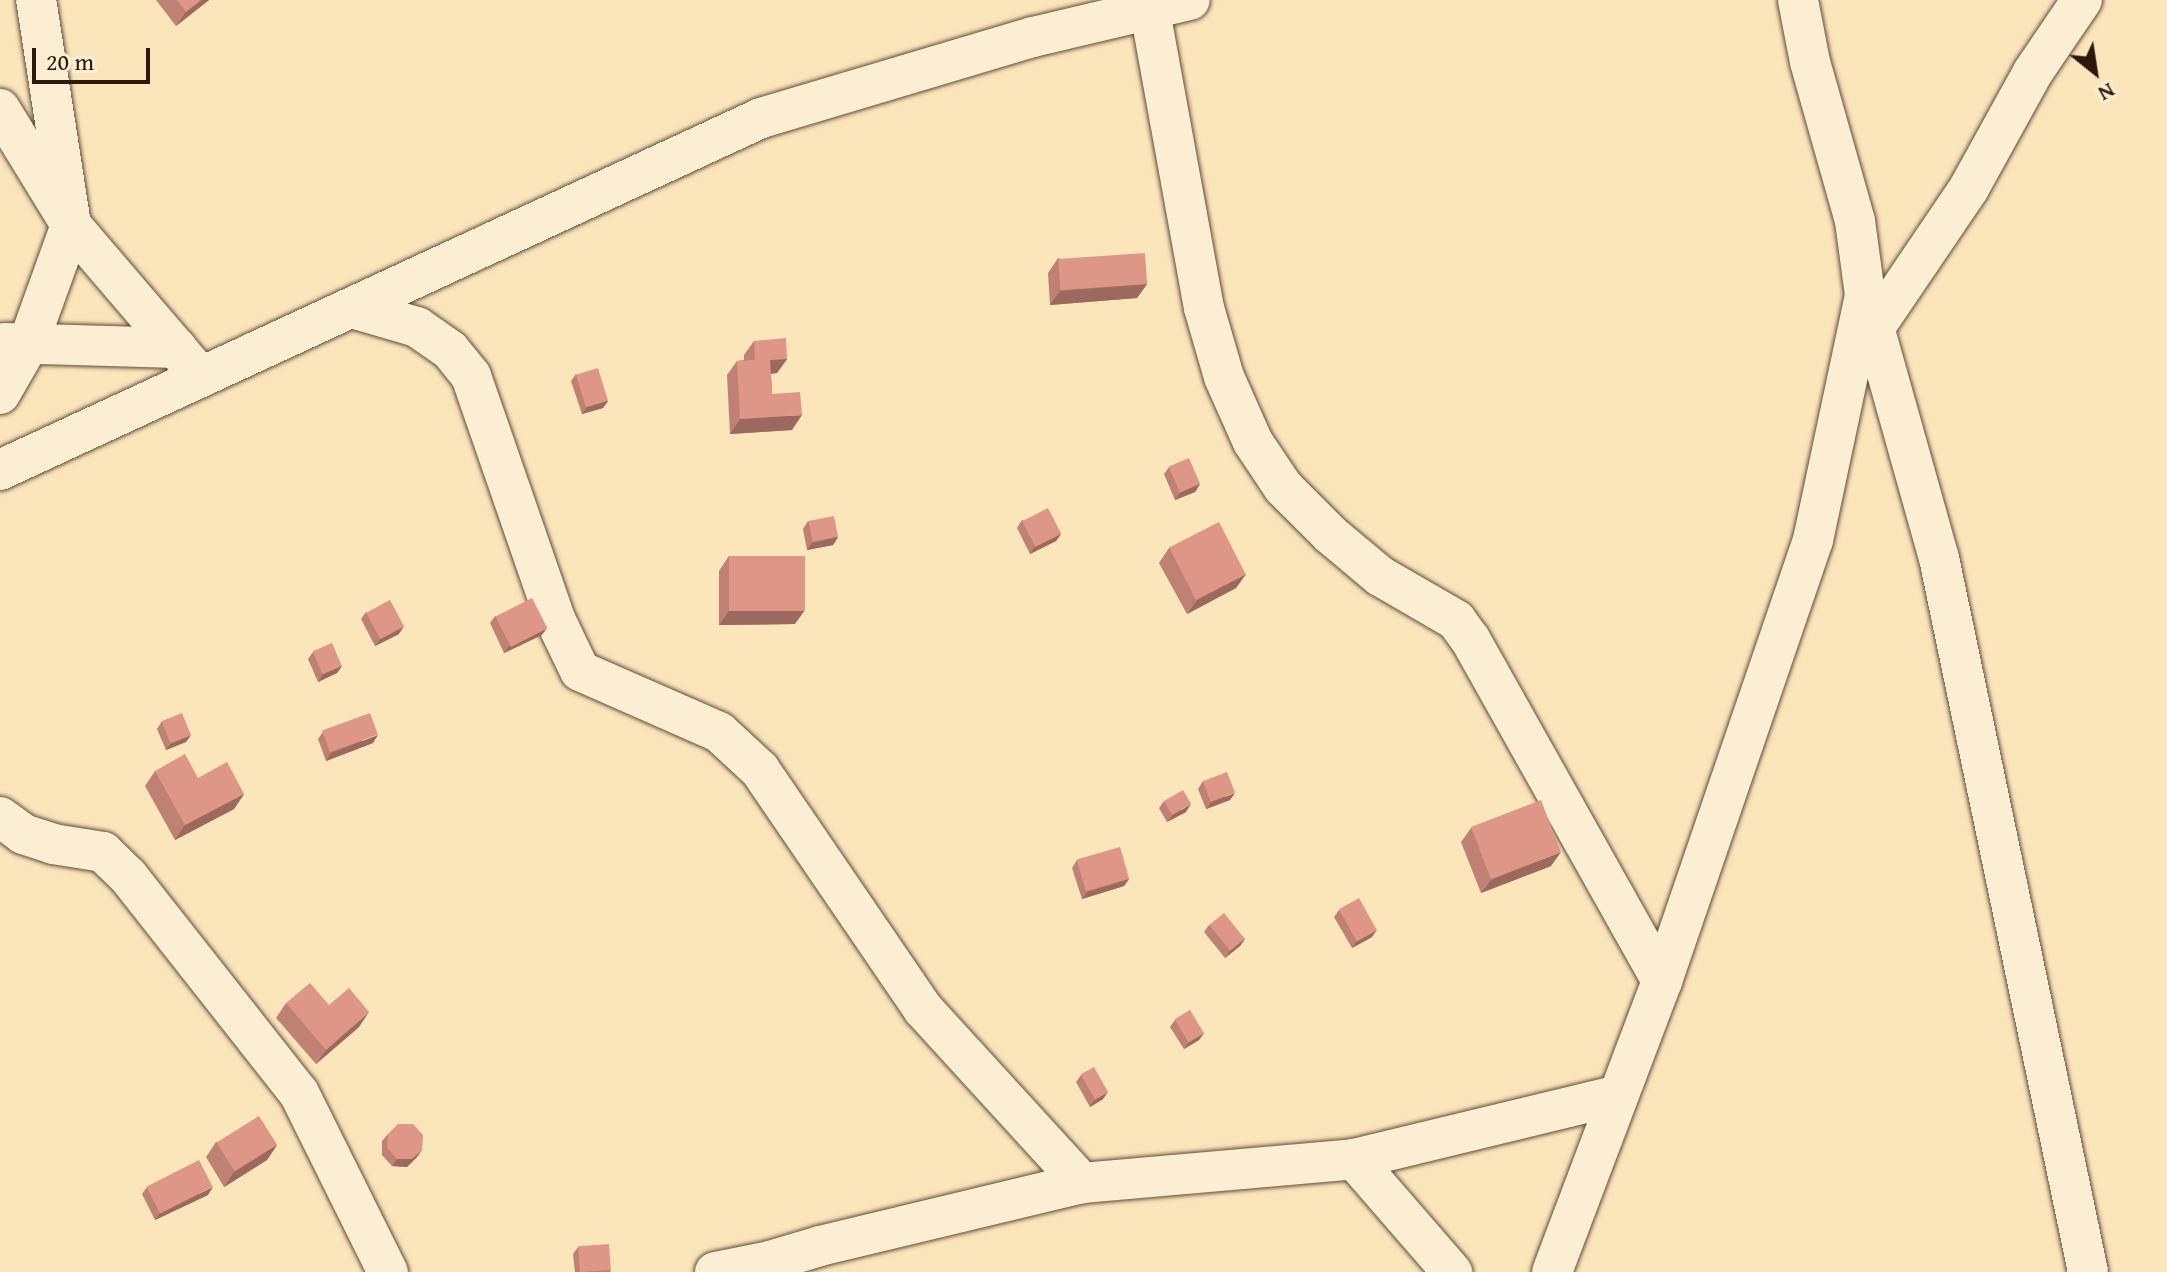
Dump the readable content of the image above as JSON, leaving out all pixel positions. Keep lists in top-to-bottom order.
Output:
{
  "scale_bar": "20 m",
  "north": "bottom right"
}
